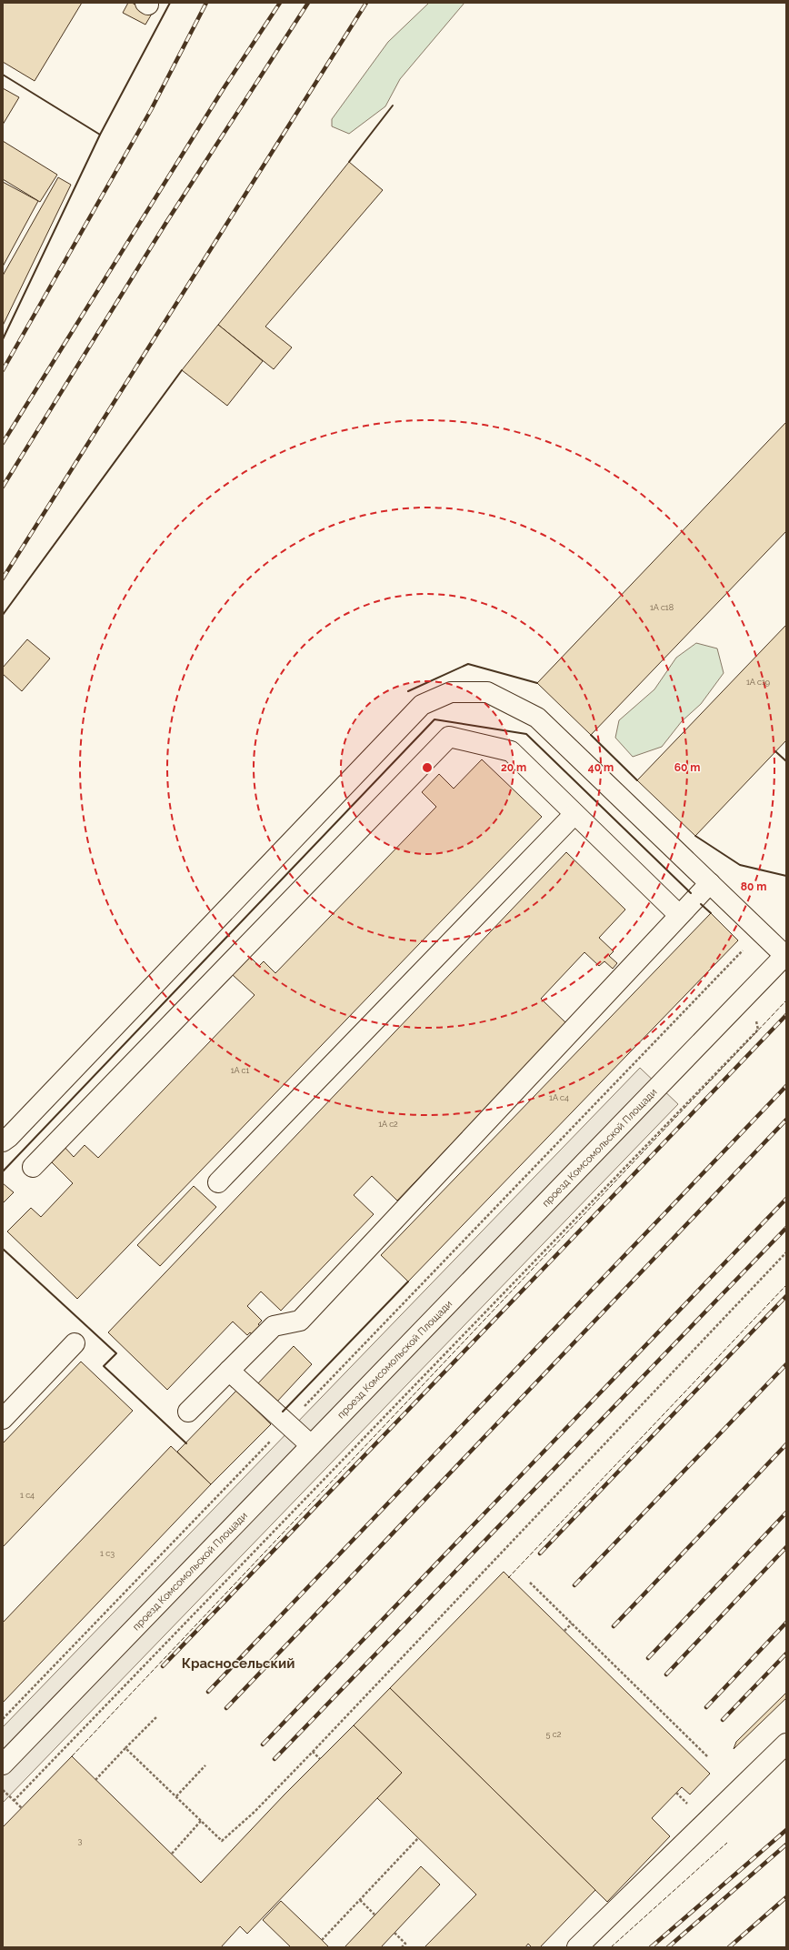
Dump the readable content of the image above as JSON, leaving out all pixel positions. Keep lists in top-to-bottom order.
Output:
{
  "streets": {
    "street": ["проезд Комсомольской Площади"]
  },
  "districts": ["Красносельский"],
  "house_numbers": [
    "1А с18",
    "1А с19",
    "1А с1",
    "1А с4",
    "1А с2",
    "1 с4",
    "1 c3",
    "5 c2",
    "3"
  ],
  "rings": [
    "20 m",
    "40 m",
    "60 m",
    "80 m"
  ]
}
